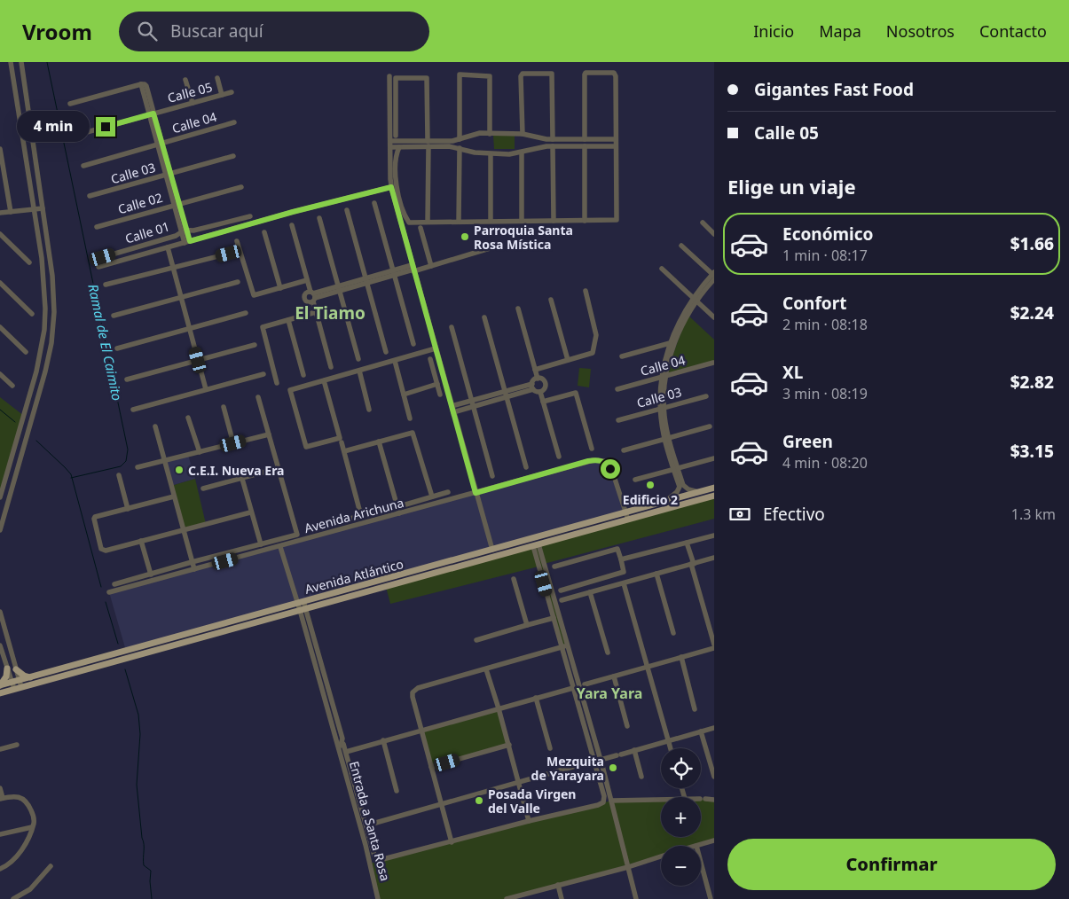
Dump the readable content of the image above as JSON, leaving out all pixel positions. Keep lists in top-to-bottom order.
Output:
{
  "streets": {
    "main road": ["Avenida Atlántico"],
    "street": [
      "Calle 05",
      "Calle 04",
      "Calle 03",
      "Calle 02",
      "Calle 01",
      "Avenida Arichuna",
      "Entrada a Santa Rosa"
    ]
  },
  "crossings": [
    ["Avenida Arichuna", "Avenida Atlántico"],
    ["Avenida Arichuna", "Entrada a Santa Rosa"],
    ["Avenida Atlántico", "Entrada a Santa Rosa"]
  ],
  "districts": ["El Tiamo", "Yara Yara"],
  "water": ["Ramal de El Caimito"],
  "places": [
    "Parroquia Santa Rosa Mística",
    "C.E.I. Nueva Era",
    "Edificio 2",
    "Mezquita de Yarayara",
    "Posada Virgen del Valle"
  ],
  "page": {
    "header": "Vroom",
    "search": "Buscar aquí",
    "nav": [
      "Inicio",
      "Mapa",
      "Nosotros",
      "Contacto"
    ],
    "banner": ["Gigantes Fast Food", "Calle 05"],
    "bubble": "4 min",
    "heading": "Elige un viaje",
    "list": [
      {
        "name": "Económico",
        "note": "1 min · 08:17",
        "value": "$1.66"
      },
      {
        "name": "Confort",
        "note": "2 min · 08:18",
        "value": "$2.24"
      },
      {
        "name": "XL",
        "note": "3 min · 08:19",
        "value": "$2.82"
      },
      {
        "name": "Green",
        "note": "4 min · 08:20",
        "value": "$3.15"
      }
    ],
    "pay": ["Efectivo", "1.3 km"],
    "map_buttons": ["+", "−"],
    "buttons": "Confirmar"
  }
}
